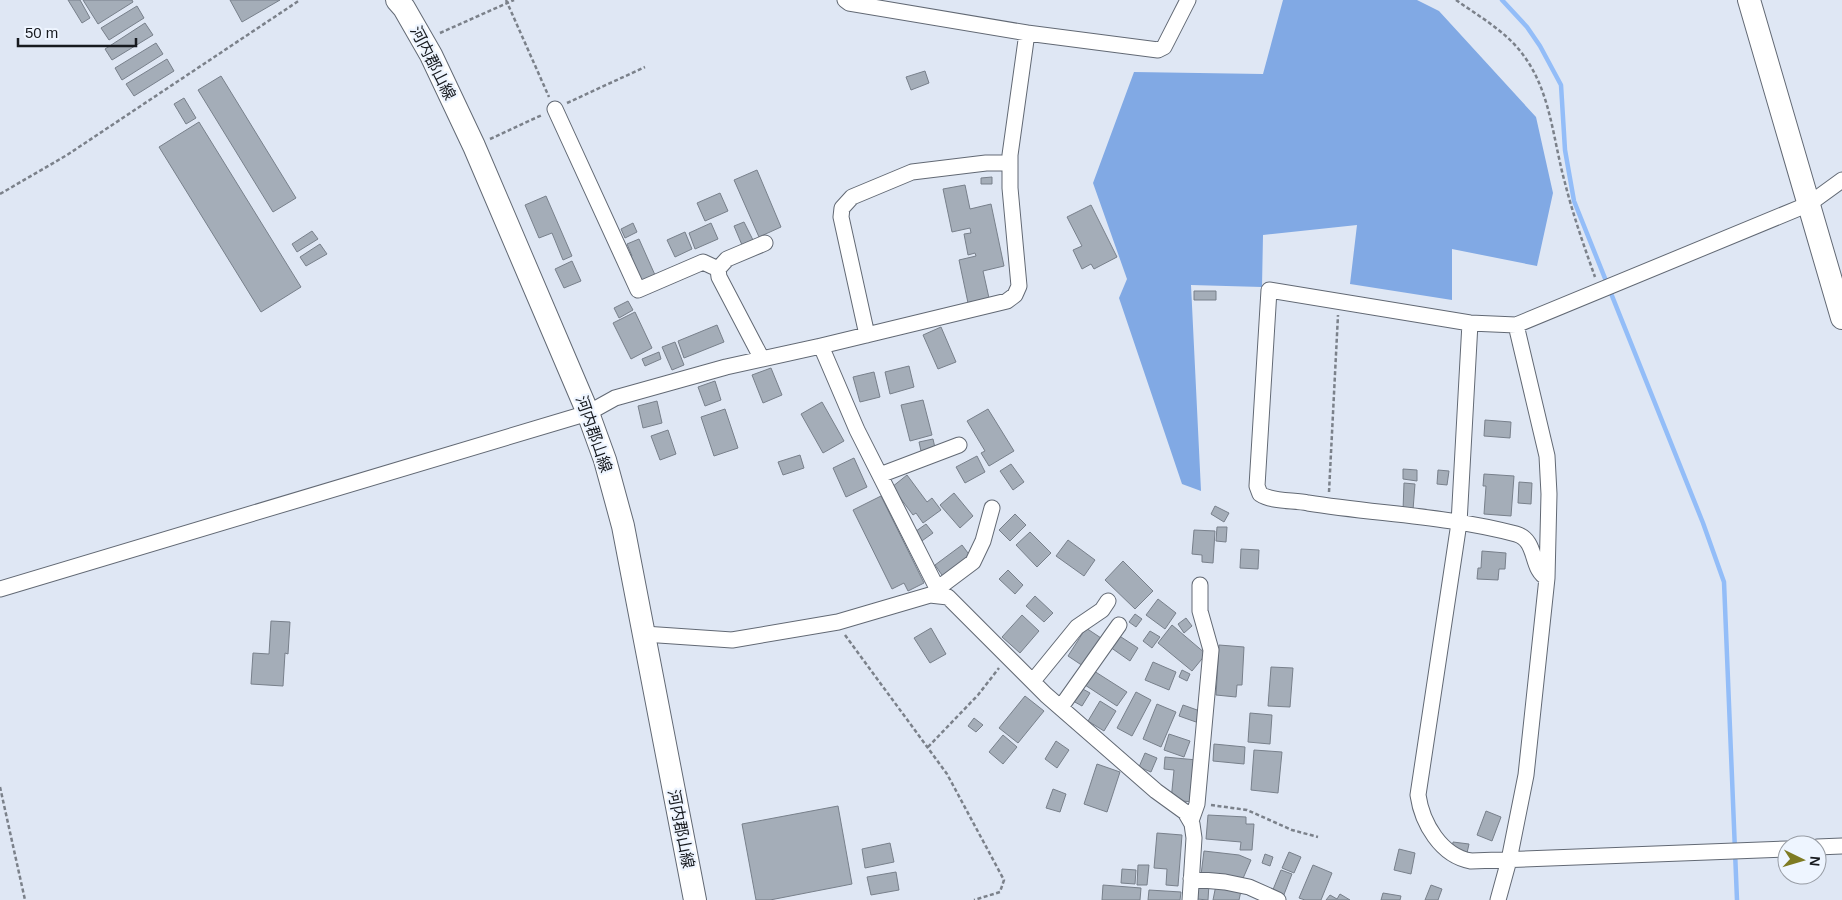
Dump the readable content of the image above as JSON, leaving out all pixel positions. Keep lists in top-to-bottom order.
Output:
{
  "streets": {
    "main road": ["河内郡山線"]
  },
  "scale_bar": "50 m",
  "north": "right"
}
